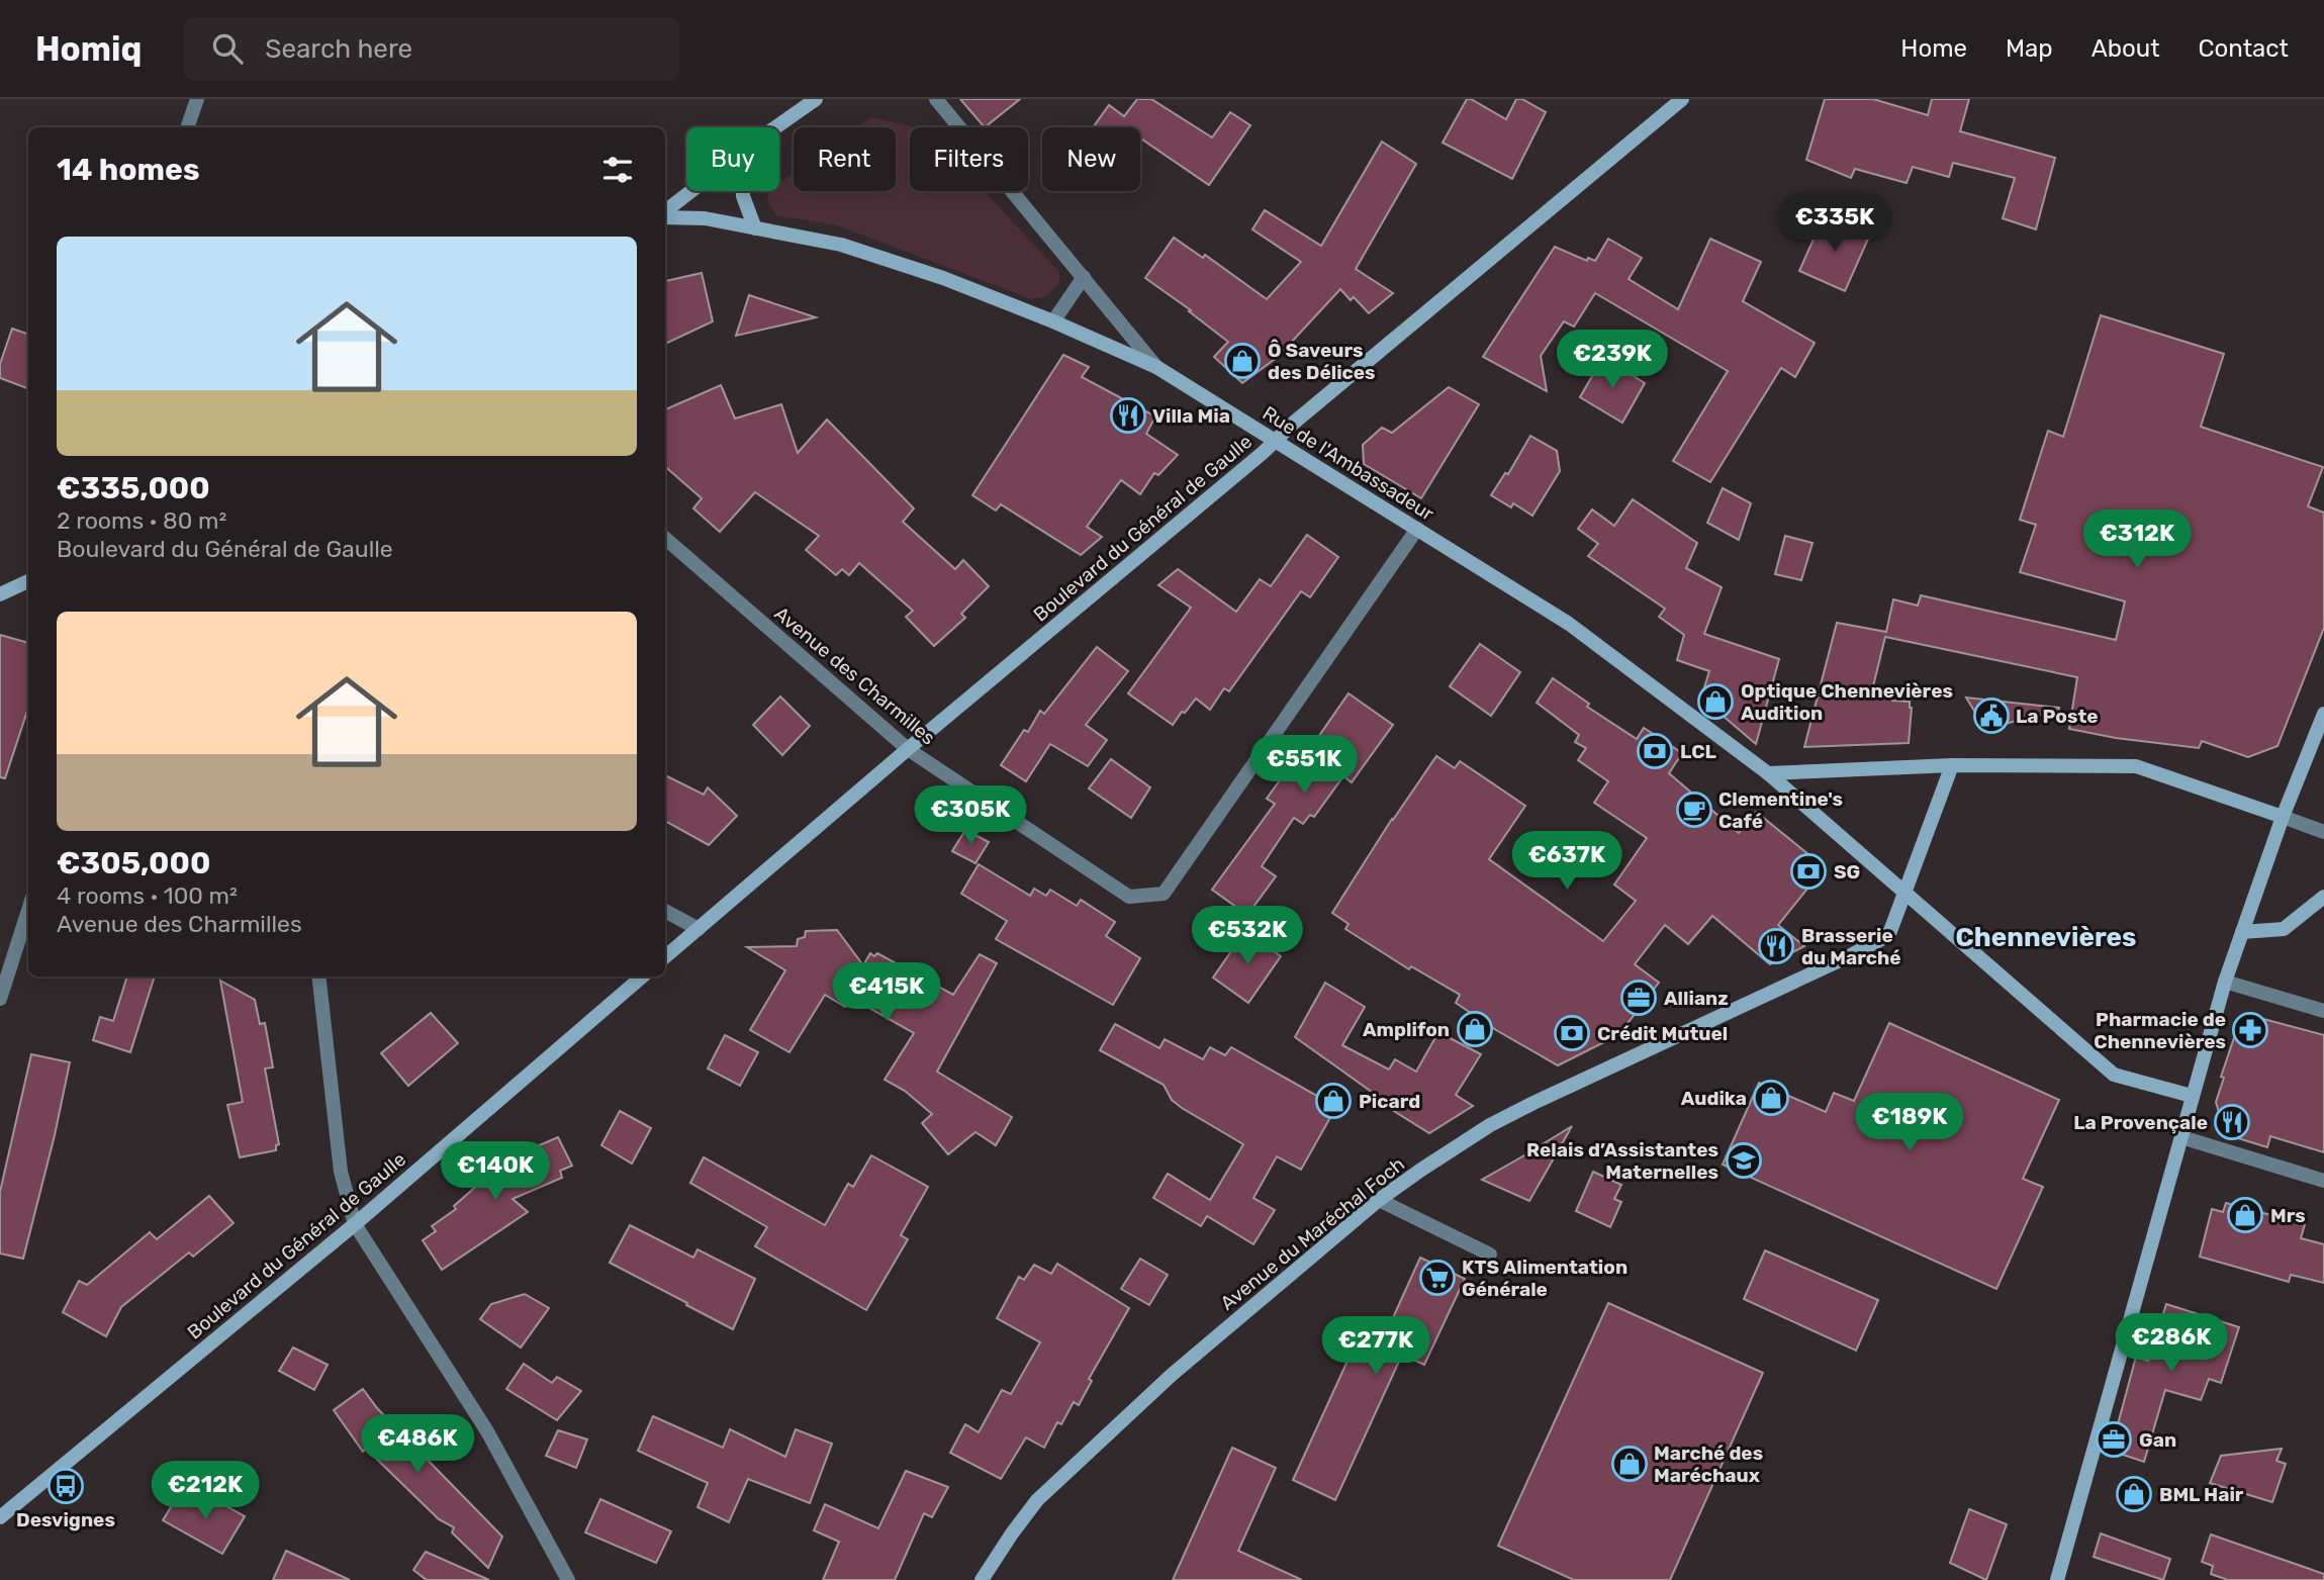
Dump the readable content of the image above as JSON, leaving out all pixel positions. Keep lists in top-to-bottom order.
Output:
{
  "streets": {
    "main road": ["Rue de l'Ambassadeur", "Boulevard du Général de Gaulle", "Avenue du Maréchal Foch"],
    "street": ["Avenue des Charmilles"]
  },
  "crossings": [
    ["Rue de l'Ambassadeur", "Boulevard du Général de Gaulle"],
    ["Rue de l'Ambassadeur", "Avenue des Charmilles"],
    ["Rue de l'Ambassadeur", "Avenue du Maréchal Foch"],
    ["Boulevard du Général de Gaulle", "Avenue des Charmilles"]
  ],
  "districts": ["Chennevières"],
  "places": {
    "shop": [
      "Ô Saveurs des Délices",
      "Optique Chennevières Audition",
      "Amplifon",
      "Audika",
      "Picard",
      "Mrs",
      "Marché des Maréchaux",
      "BML Hair"
    ],
    "restaurant": ["Villa Mia", "Brasserie du Marché", "La Provençale"],
    "public building": ["La Poste"],
    "bank": ["LCL", "SG", "Crédit Mutuel"],
    "cafe": ["Clementine's Café"],
    "office": ["Allianz", "Gan"],
    "pharmacy": ["Pharmacie de Chennevières"],
    "school or university": ["Relais d’Assistantes Maternelles"],
    "supermarket": ["KTS Alimentation Générale"],
    "bus stop": ["Desvignes"]
  },
  "page": {
    "header": "Homiq",
    "search": "Search here",
    "nav": [
      "Home",
      "Map",
      "About",
      "Contact"
    ],
    "chip": [
      "Buy",
      "Rent",
      "Filters",
      "New"
    ],
    "heading": "14 homes",
    "price": [
      "€335K",
      "€239K",
      "€312K",
      "€551K",
      "€305K",
      "€637K",
      "€532K",
      "€415K",
      "€189K",
      "€140K",
      "€286K",
      "€277K",
      "€486K",
      "€212K"
    ],
    "list": [
      {
        "name": "€335,000",
        "note": "2 rooms · 80 m² · Boulevard du Général de Gaulle"
      },
      {
        "name": "€305,000",
        "note": "4 rooms · 100 m² · Avenue des Charmilles"
      }
    ]
  }
}
